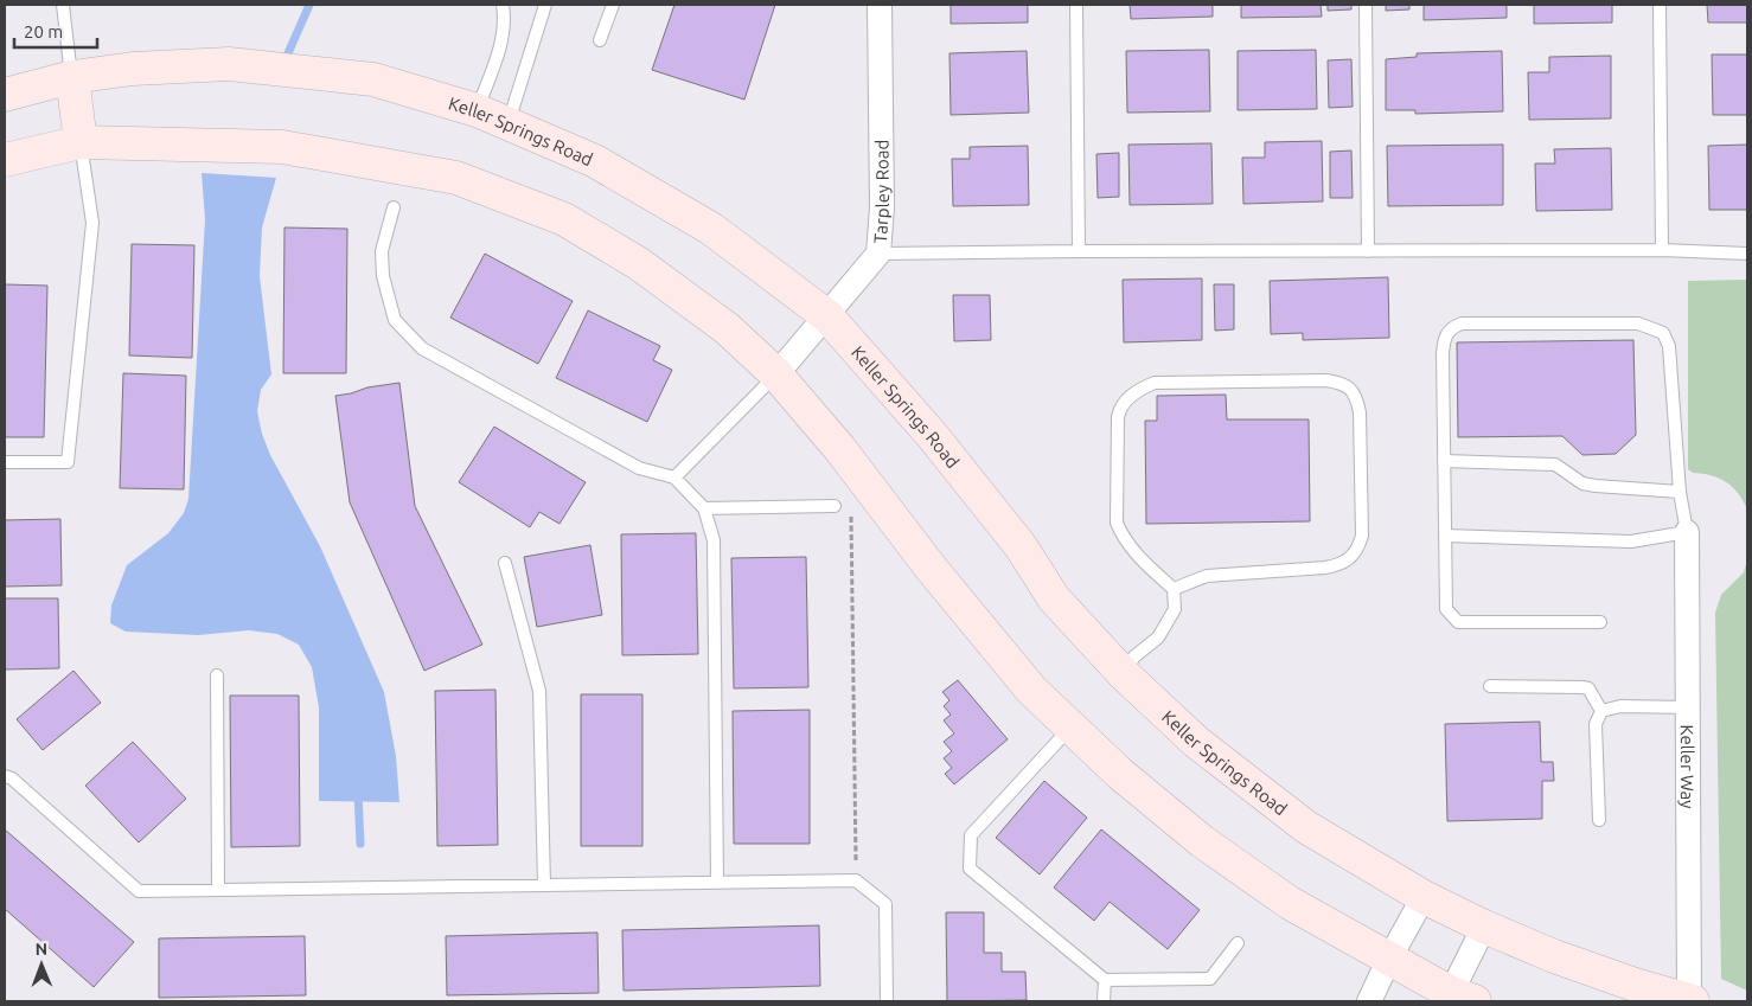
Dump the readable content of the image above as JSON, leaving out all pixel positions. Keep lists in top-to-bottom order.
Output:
{
  "streets": {
    "main road": ["Keller Springs Road"],
    "street": ["Tarpley Road", "Keller Way"]
  },
  "crossings": [
    ["Keller Springs Road", "Tarpley Road"],
    ["Keller Springs Road", "Keller Way"]
  ],
  "scale_bar": "20 m",
  "north": "top"
}
